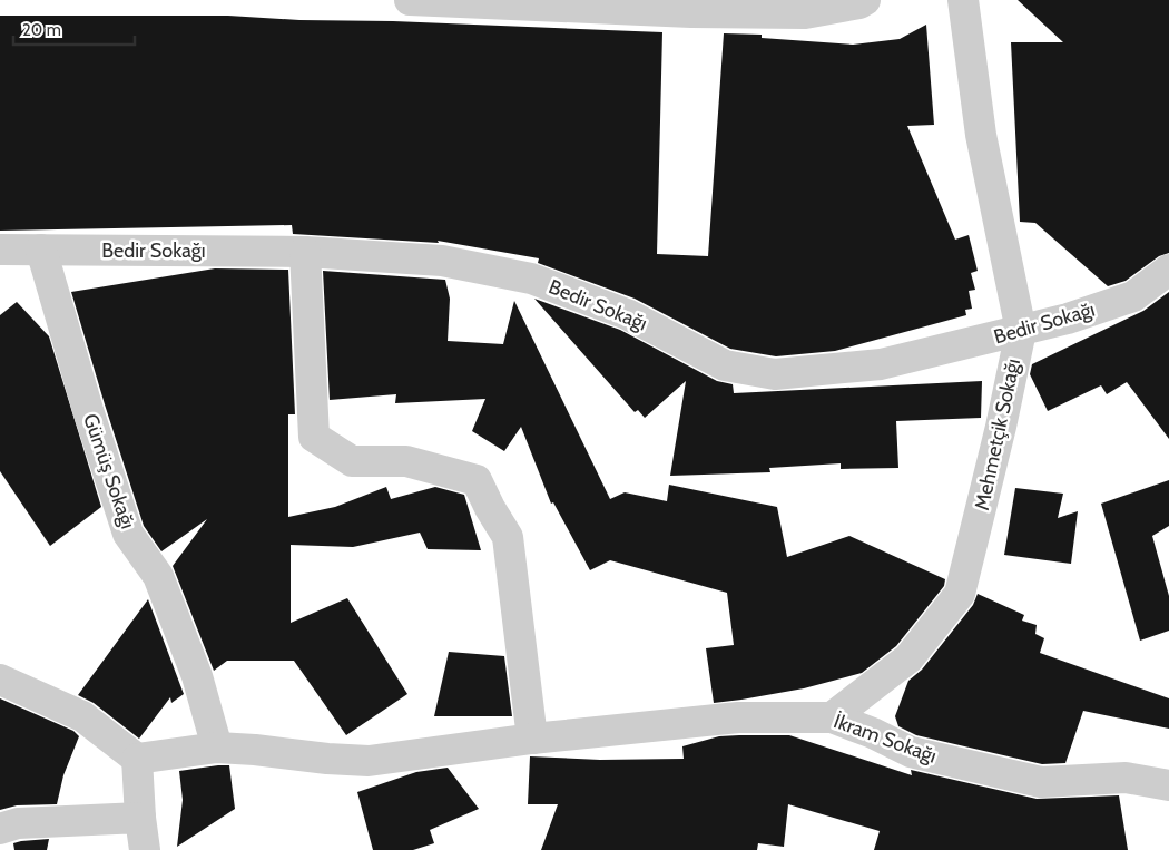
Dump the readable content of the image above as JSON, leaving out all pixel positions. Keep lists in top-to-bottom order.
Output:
{
  "streets": {
    "street": [
      "Bedir Sokağı",
      "Mehmetçik Sokağı",
      "Gümüş Sokağı",
      "İkram Sokağı"
    ]
  },
  "crossings": [
    ["Bedir Sokağı", "Mehmetçik Sokağı"],
    ["Bedir Sokağı", "Gümüş Sokağı"],
    ["Mehmetçik Sokağı", "İkram Sokağı"],
    ["Gümüş Sokağı", "İkram Sokağı"]
  ],
  "scale_bar": "20 m"
}
